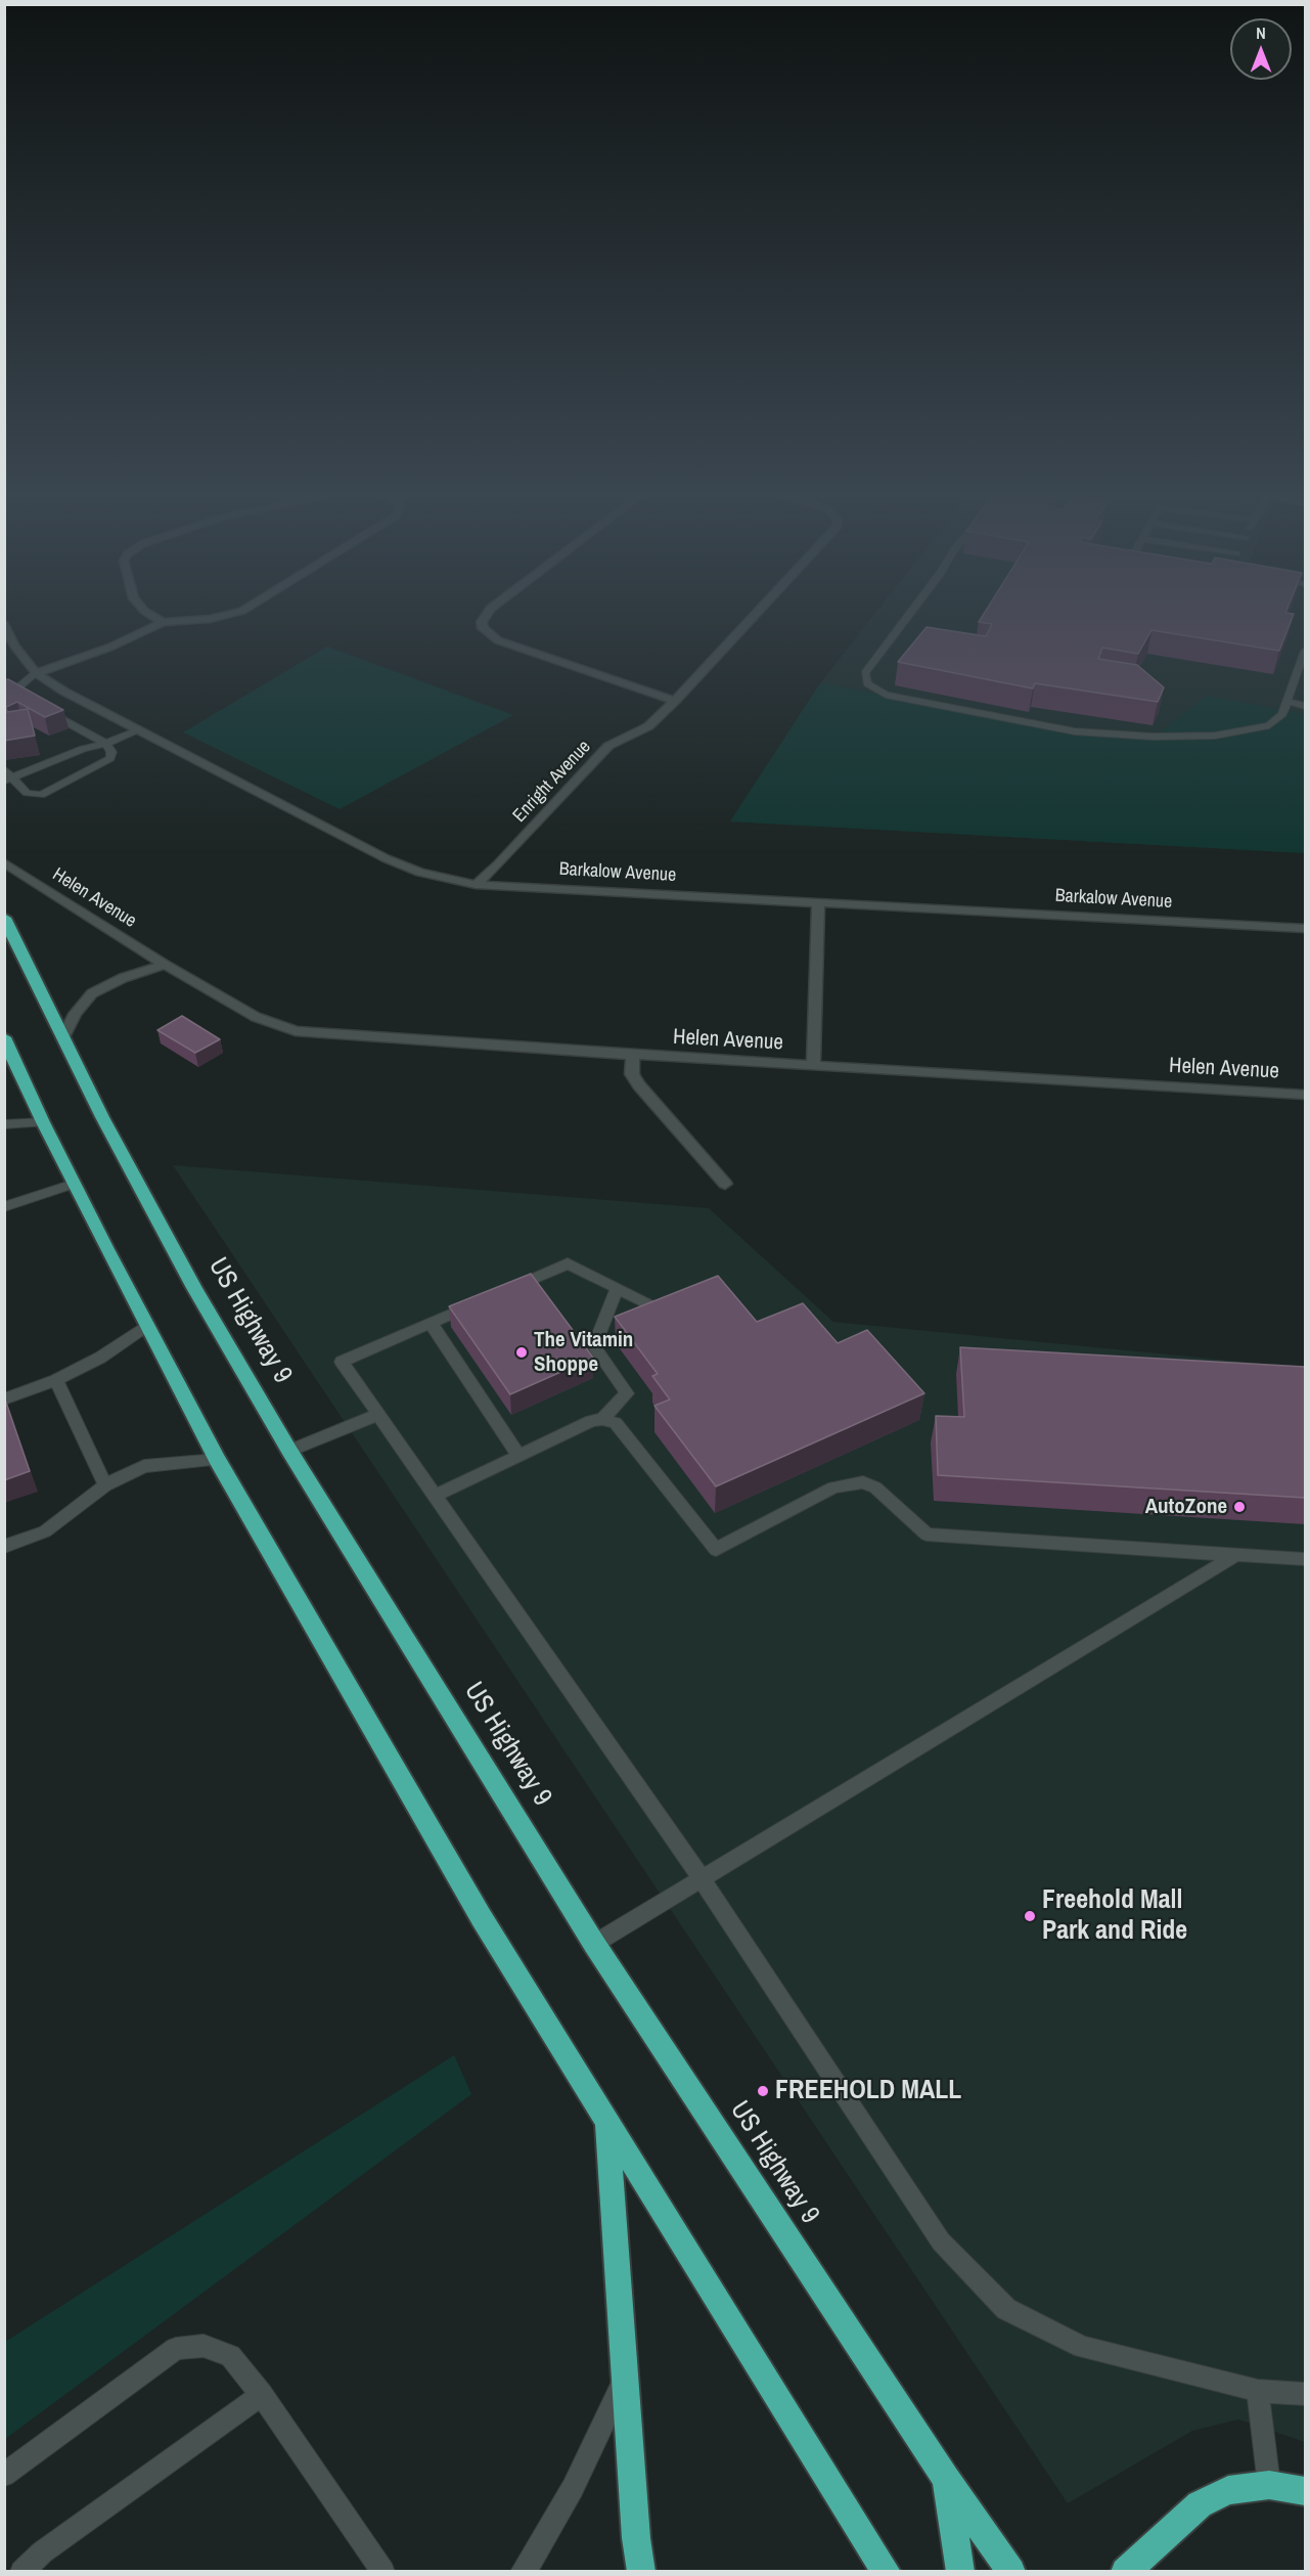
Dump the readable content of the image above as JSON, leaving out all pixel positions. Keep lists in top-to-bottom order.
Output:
{
  "streets": {
    "highway": ["US Highway 9"],
    "street": ["Enright Avenue", "Barkalow Avenue", "Helen Avenue"]
  },
  "crossings": [
    ["Enright Avenue", "Barkalow Avenue"]
  ],
  "places": [
    "The Vitamin Shoppe",
    "AutoZone",
    "Freehold Mall Park and Ride",
    "FREEHOLD MALL"
  ],
  "north": "top"
}
